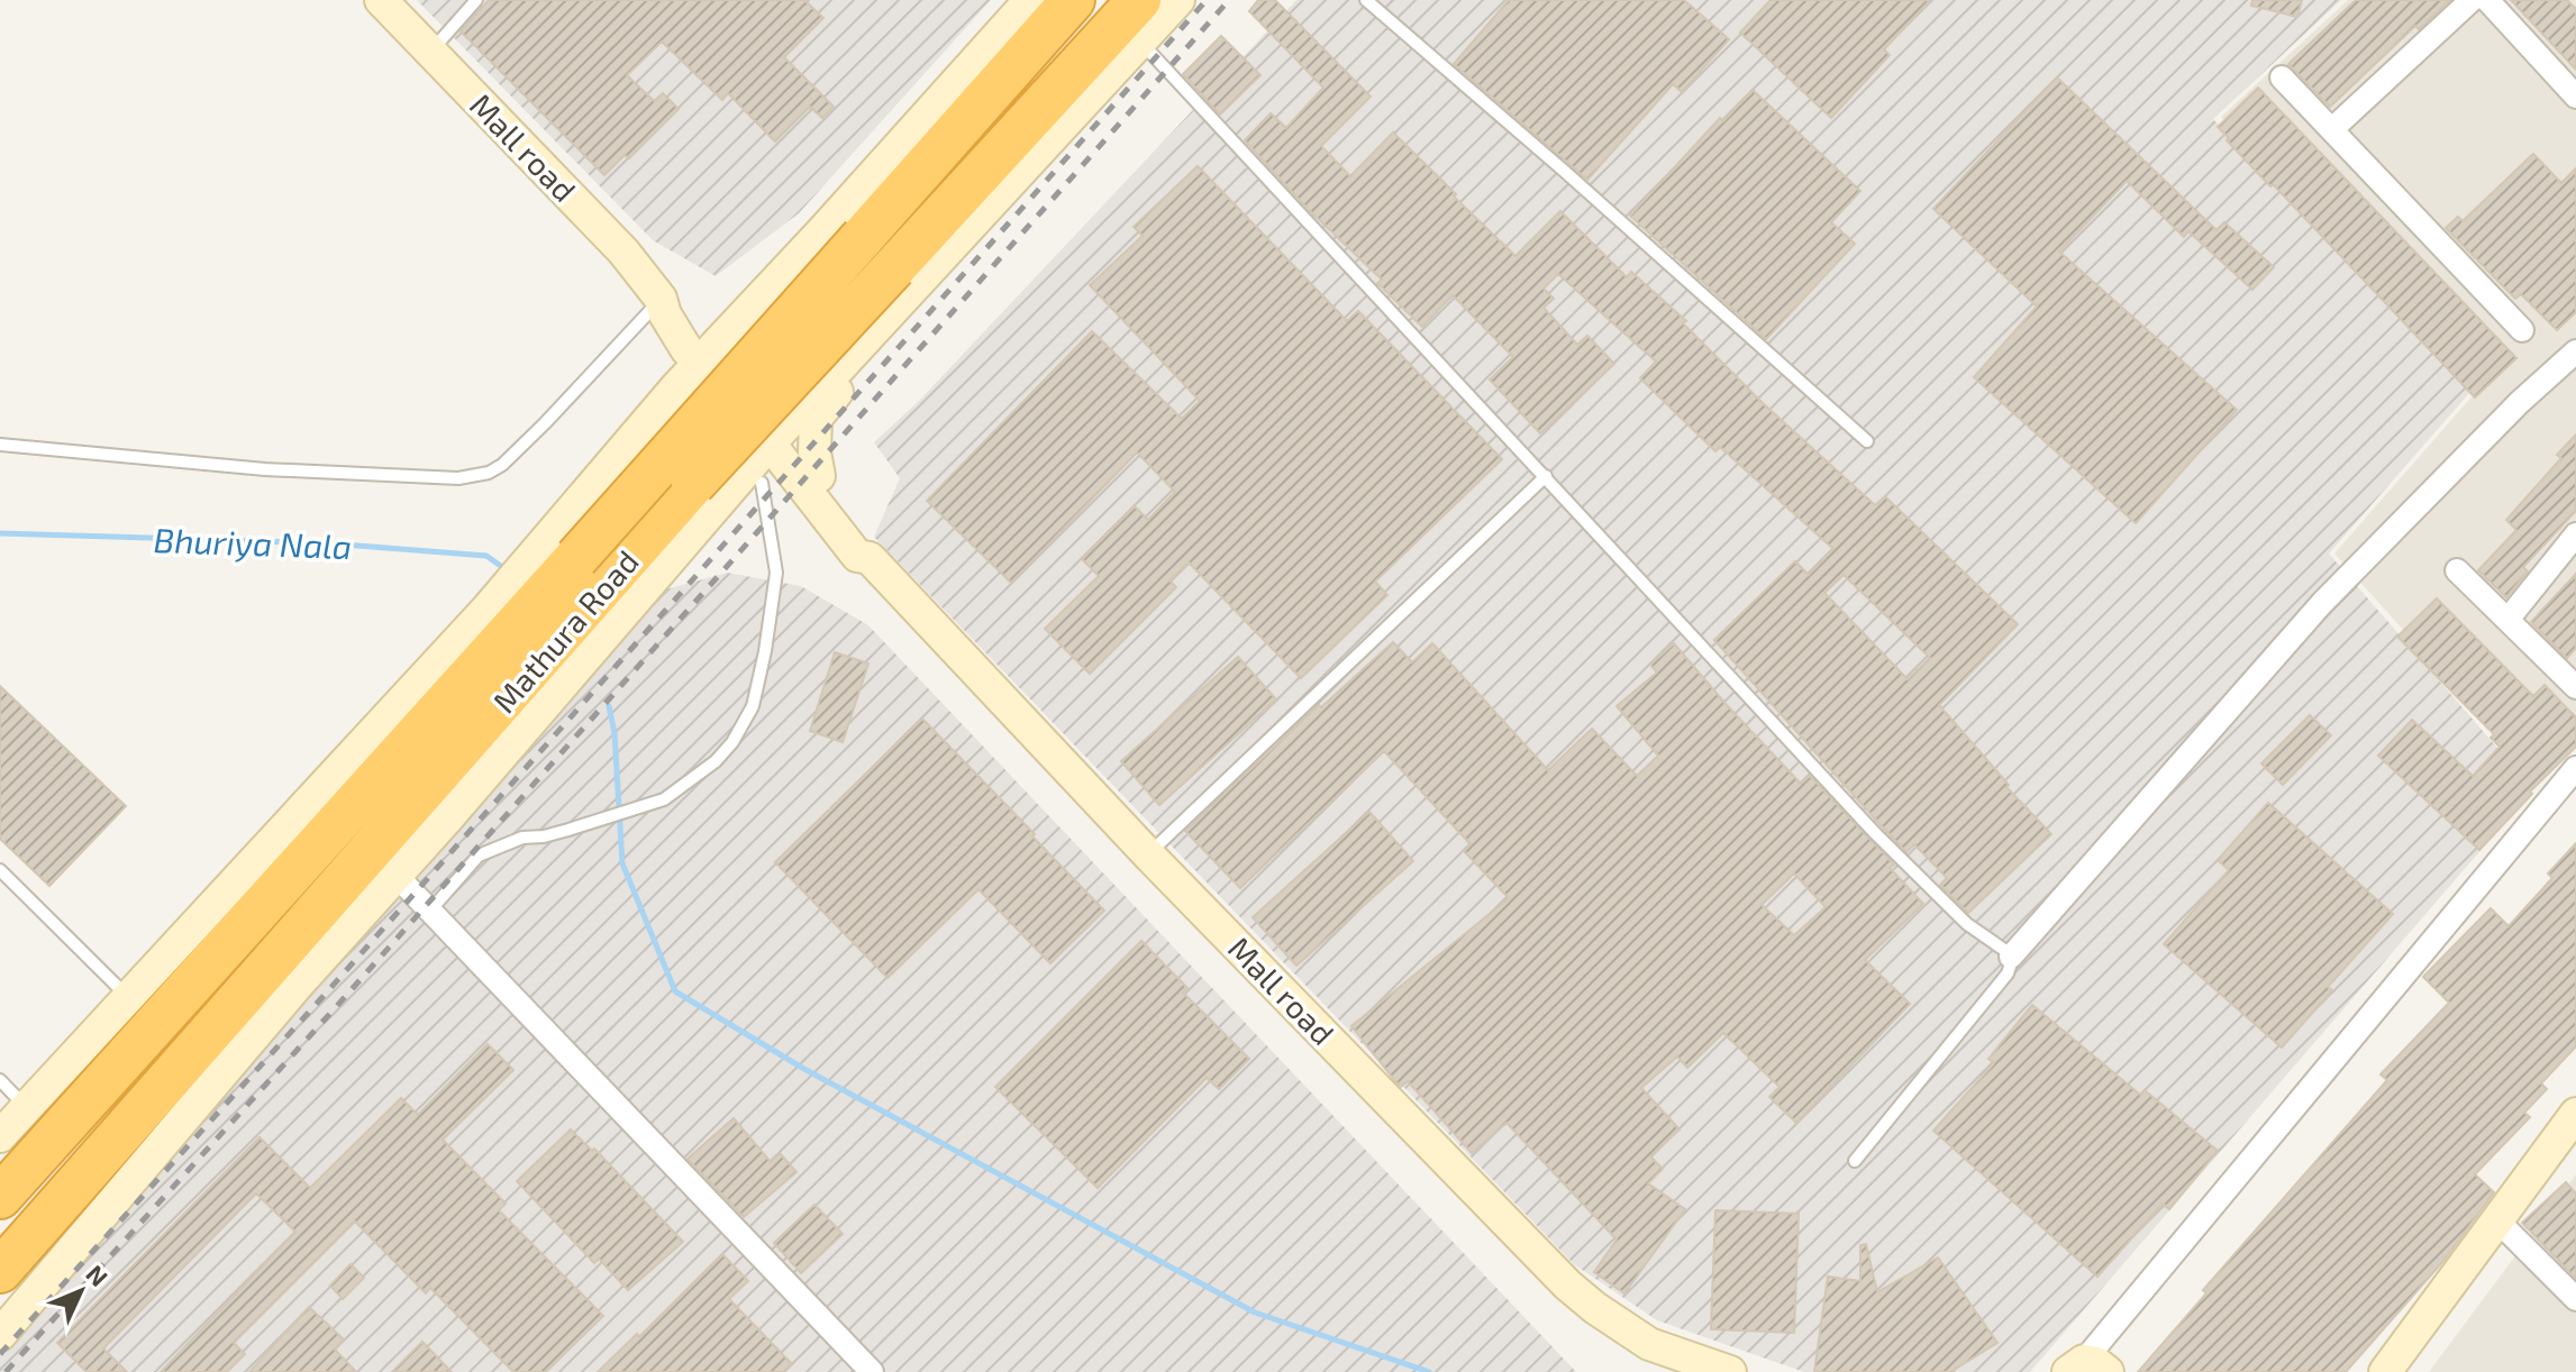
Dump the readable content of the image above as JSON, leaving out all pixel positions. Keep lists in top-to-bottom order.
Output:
{
  "streets": {
    "highway": ["Mathura Road"],
    "main road": ["Mall road"]
  },
  "water": ["Bhuriya Nala"],
  "north": "top right"
}
